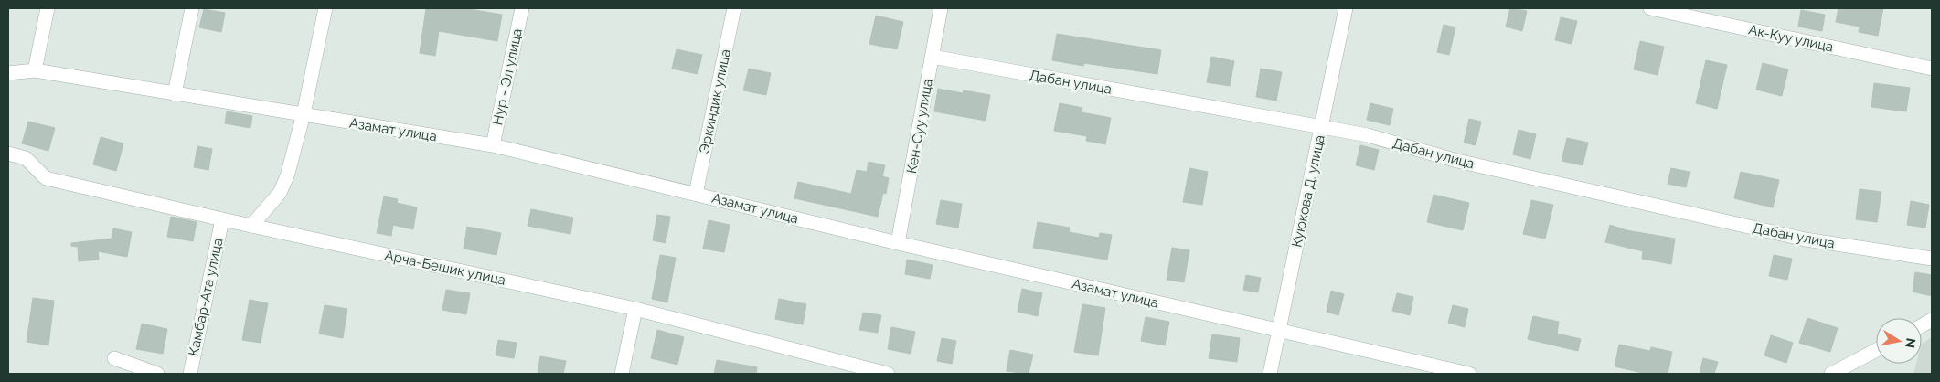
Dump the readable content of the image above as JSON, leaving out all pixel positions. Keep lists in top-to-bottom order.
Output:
{
  "streets": {
    "street": [
      "Ак-Куу улица",
      "Нур - Эл улица",
      "Дабан улица",
      "Эркиндик улица",
      "Кен-Суу улица",
      "Азамат улица",
      "Куюкова Д. улица",
      "Арча-Бешик улица",
      "Камбар-Ата улица"
    ]
  },
  "crossings": [
    ["Нур - Эл улица", "Азамат улица"],
    ["Дабан улица", "Кен-Суу улица"],
    ["Дабан улица", "Куюкова Д. улица"],
    ["Эркиндик улица", "Азамат улица"],
    ["Кен-Суу улица", "Азамат улица"],
    ["Азамат улица", "Куюкова Д. улица"],
    ["Арча-Бешик улица", "Камбар-Ата улица"]
  ],
  "north": "right"
}
